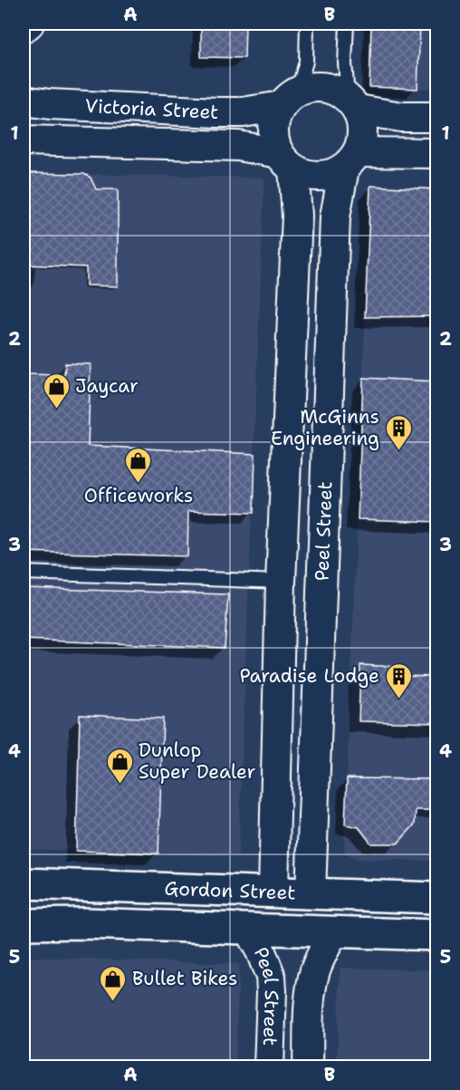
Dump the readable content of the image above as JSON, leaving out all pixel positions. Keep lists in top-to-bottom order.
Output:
{
  "streets": {
    "main road": ["Gordon Street"],
    "street": ["Victoria Street", "Peel Street"]
  },
  "crossings": [
    ["Victoria Street", "Peel Street"],
    ["Peel Street", "Gordon Street"]
  ],
  "places": {
    "shop": [
      "Jaycar",
      "Officeworks",
      "Dunlop Super Dealer",
      "Bullet Bikes"
    ],
    "building": ["McGinns Engineering", "Paradise Lodge"]
  },
  "grid": {
    "columns": ["A", "B"],
    "rows": [
      "1",
      "2",
      "3",
      "4",
      "5"
    ]
  }
}
